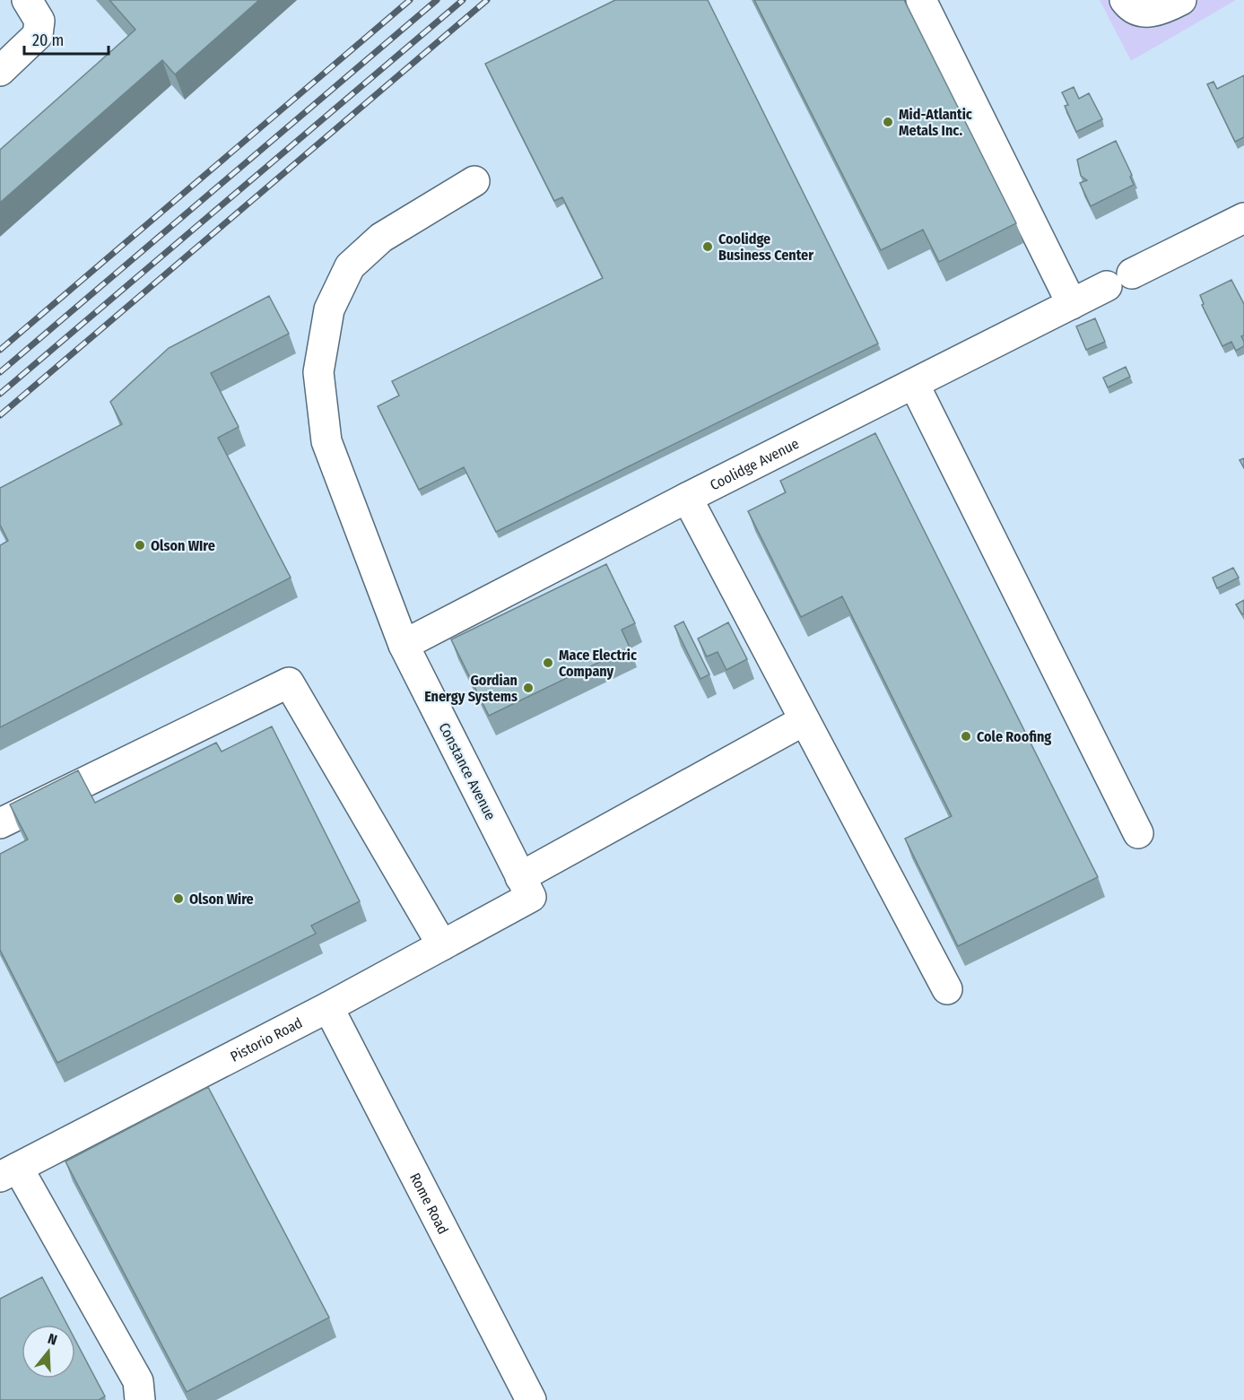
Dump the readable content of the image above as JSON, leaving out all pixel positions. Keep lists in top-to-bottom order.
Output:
{
  "streets": {
    "street": [
      "Coolidge Avenue",
      "Constance Avenue",
      "Pistorio Road",
      "Rome Road"
    ]
  },
  "crossings": [
    ["Coolidge Avenue", "Constance Avenue"],
    ["Constance Avenue", "Pistorio Road"],
    ["Pistorio Road", "Rome Road"]
  ],
  "places": [
    "Mid-Atlantic Metals Inc.",
    "Coolidge Business Center",
    "Olson WIre",
    "Mace Electric Company",
    "Gordian Energy Systems",
    "Cole Roofing",
    "Olson Wire"
  ],
  "scale_bar": "20 m",
  "north": "top"
}
